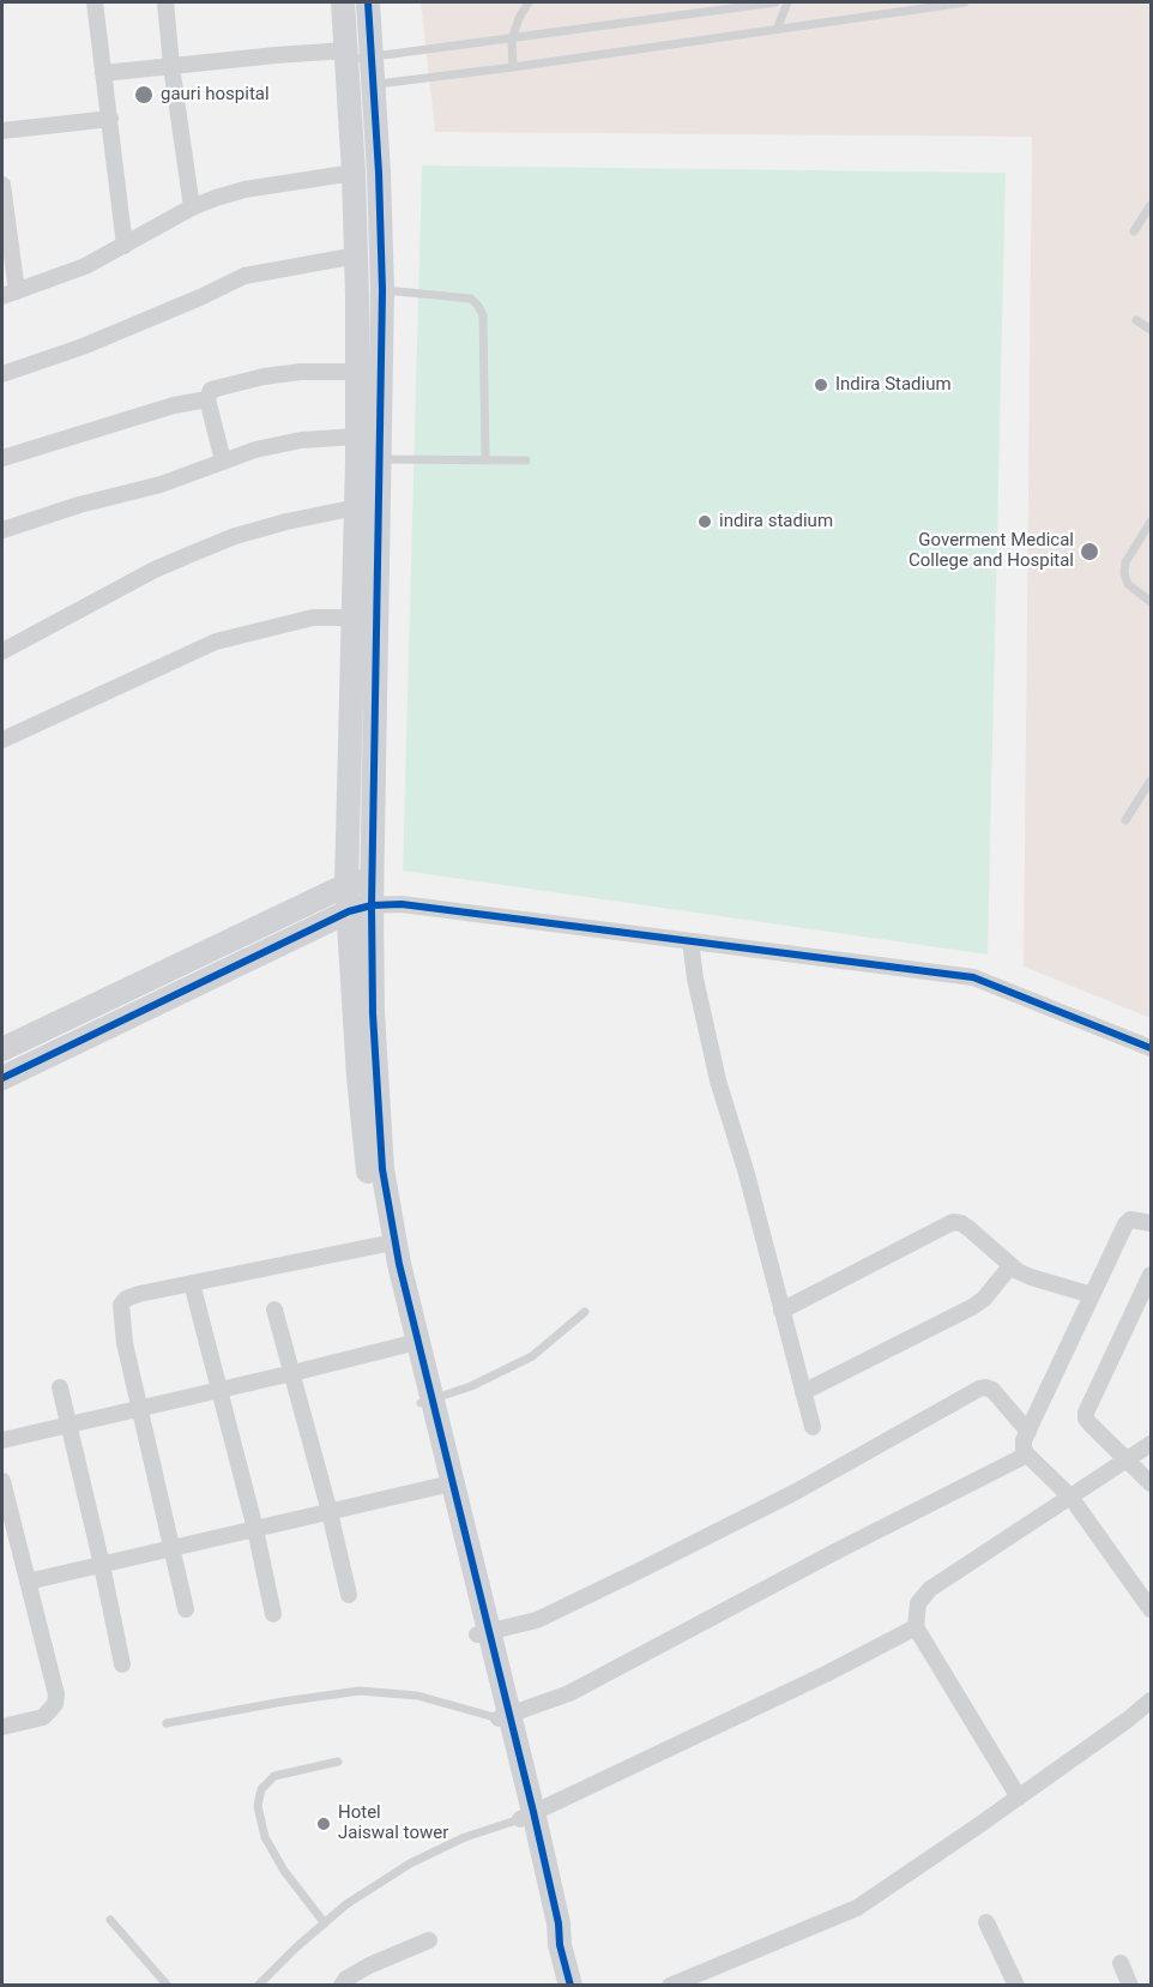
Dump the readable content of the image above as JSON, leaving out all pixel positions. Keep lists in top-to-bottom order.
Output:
{
  "places": [
    "gauri hospital",
    "Indira Stadium",
    "indira stadium",
    "Goverment Medical College and Hospital",
    "Hotel Jaiswal tower"
  ]
}
